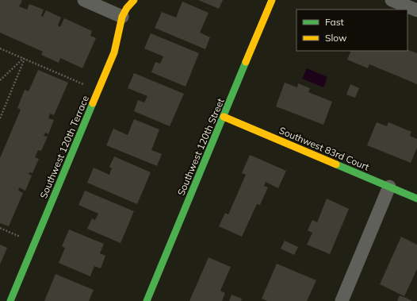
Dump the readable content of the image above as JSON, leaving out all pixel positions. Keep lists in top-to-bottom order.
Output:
{
  "streets": {
    "street": ["Southwest 120th Terrace", "Southwest 120th Street", "Southwest 83rd Court"]
  },
  "crossings": [
    ["Southwest 120th Street", "Southwest 83rd Court"]
  ],
  "legend": ["Fast", "Slow"]
}
